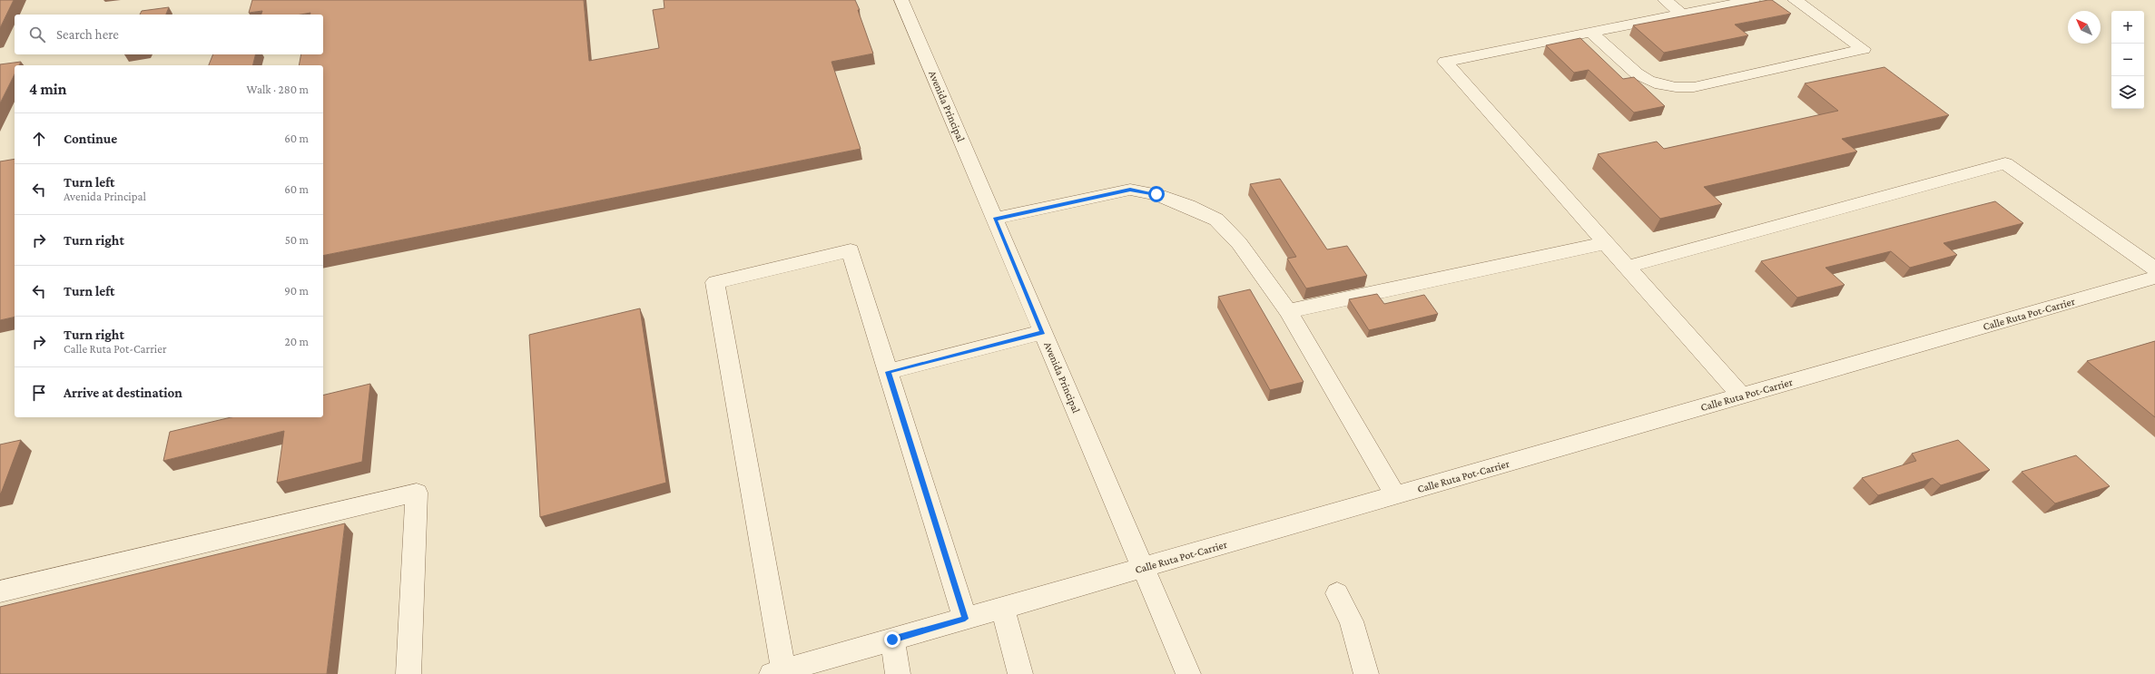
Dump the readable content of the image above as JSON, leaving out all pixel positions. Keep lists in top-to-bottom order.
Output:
{
  "streets": {
    "street": ["Avenida Principal", "Calle Ruta Pot-Carrier"]
  },
  "crossings": [
    ["Avenida Principal", "Calle Ruta Pot-Carrier"]
  ],
  "north": "top left",
  "page": {
    "map_buttons": ["+", "−"],
    "search": "Search here",
    "heading": ["4 min", "Walk · 280 m"],
    "list": [
      ["Continue", "60 m"],
      ["Turn left", "Avenida Principal", "60 m"],
      ["Turn right", "50 m"],
      ["Turn left", "90 m"],
      ["Turn right", "Calle Ruta Pot-Carrier", "20 m"],
      "Arrive at destination"
    ]
  }
}
